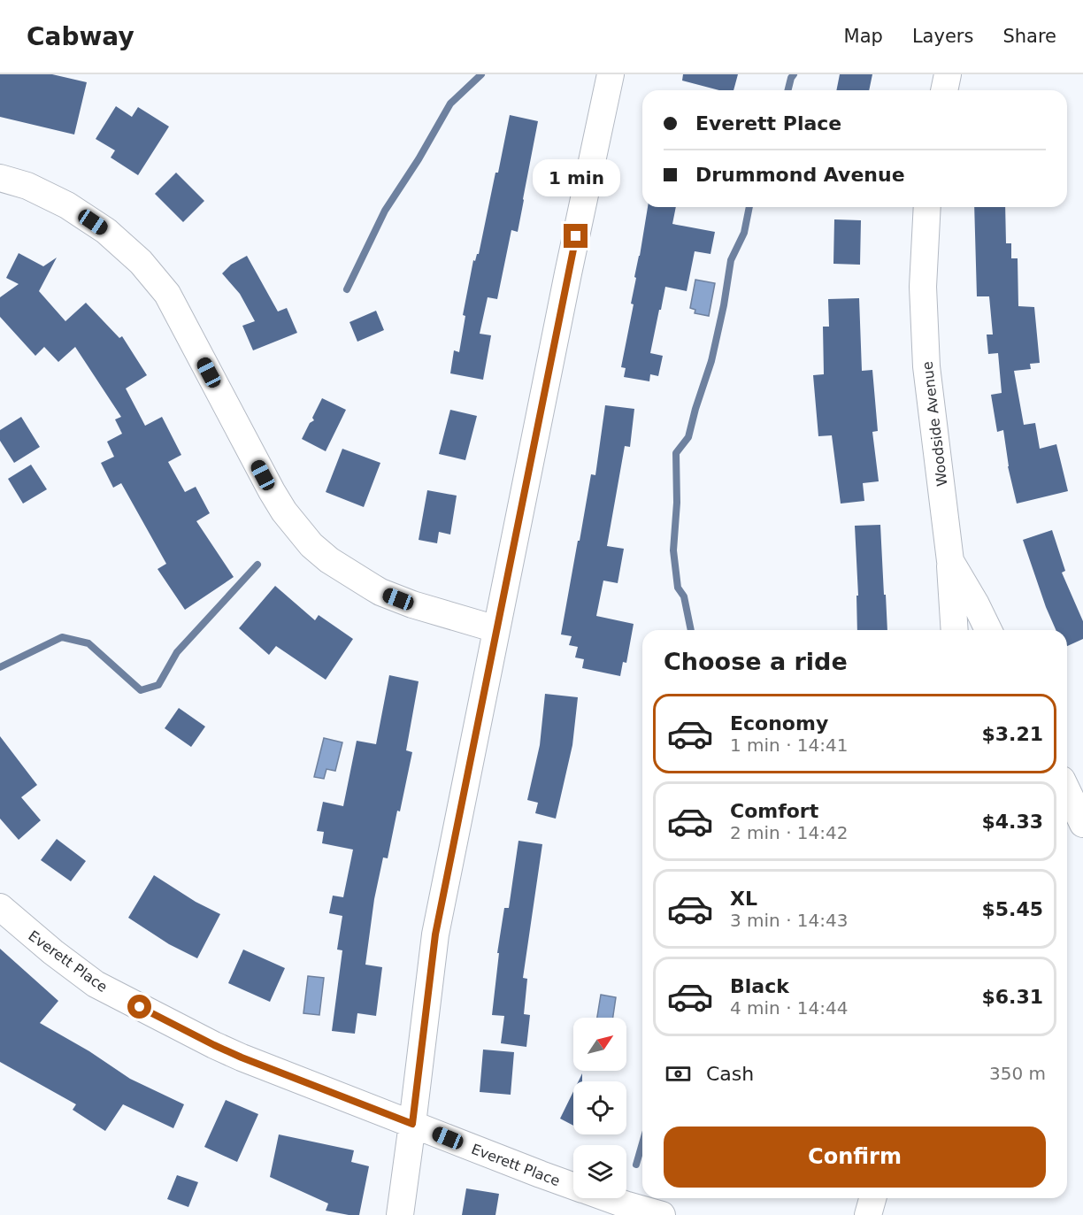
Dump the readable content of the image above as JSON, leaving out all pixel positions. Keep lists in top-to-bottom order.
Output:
{
  "streets": {
    "street": ["Woodside Avenue", "Everett Place"]
  },
  "north": "top right",
  "page": {
    "header": "Cabway",
    "nav": ["Map", "Layers", "Share"],
    "banner": ["Everett Place", "Drummond Avenue"],
    "bubble": "1 min",
    "heading": "Choose a ride",
    "list": [
      {
        "name": "Economy",
        "note": "1 min · 14:41",
        "value": "$3.21"
      },
      {
        "name": "Comfort",
        "note": "2 min · 14:42",
        "value": "$4.33"
      },
      {
        "name": "XL",
        "note": "3 min · 14:43",
        "value": "$5.45"
      },
      {
        "name": "Black",
        "note": "4 min · 14:44",
        "value": "$6.31"
      }
    ],
    "pay": ["Cash", "350 m"],
    "buttons": "Confirm"
  }
}
